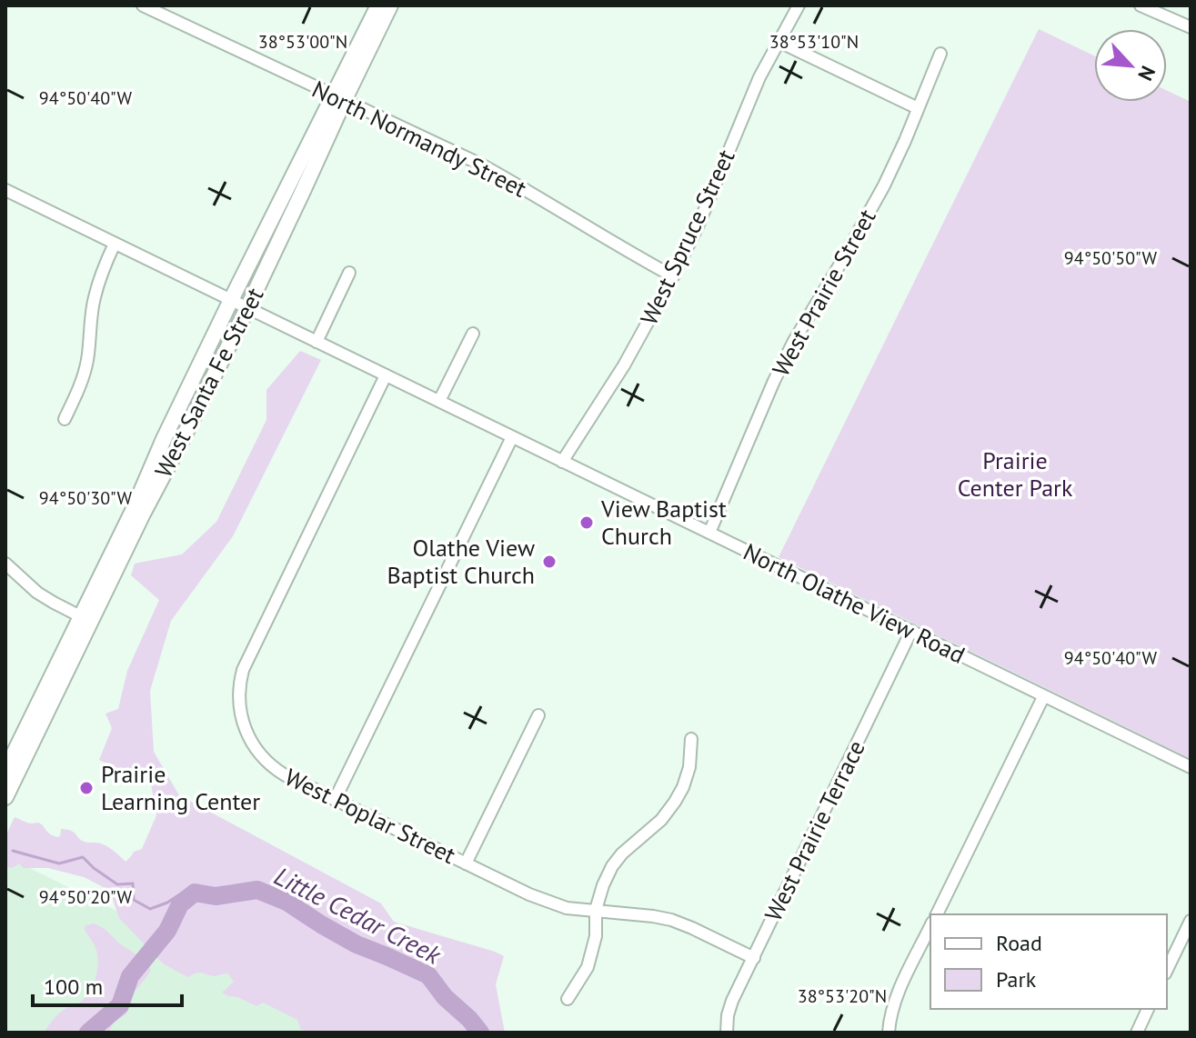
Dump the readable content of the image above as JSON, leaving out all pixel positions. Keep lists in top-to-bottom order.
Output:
{
  "streets": {
    "street": [
      "North Normandy Street",
      "West Spruce Street",
      "West Prairie Street",
      "West Santa Fe Street",
      "North Olathe View Road",
      "West Poplar Street",
      "West Prairie Terrace"
    ]
  },
  "crossings": [
    ["North Normandy Street", "West Spruce Street"],
    ["North Normandy Street", "West Santa Fe Street"],
    ["West Spruce Street", "North Olathe View Road"],
    ["West Prairie Street", "North Olathe View Road"],
    ["West Santa Fe Street", "North Olathe View Road"],
    ["North Olathe View Road", "West Poplar Street"],
    ["North Olathe View Road", "West Prairie Terrace"],
    ["West Poplar Street", "West Prairie Terrace"]
  ],
  "water": ["Little Cedar Creek"],
  "parks": ["Prairie Center Park"],
  "places": ["View Baptist Church", "Olathe View Baptist Church", "Prairie Learning Center"],
  "legend": ["Road", "Park"],
  "scale_bar": "100 m",
  "north": "bottom right",
  "coordinates": [
    "38°53'00\"N",
    "38°53'10\"N",
    "94°50'40\"W",
    "94°50'50\"W",
    "94°50'30\"W",
    "94°50'20\"W",
    "38°53'20\"N"
  ]
}
